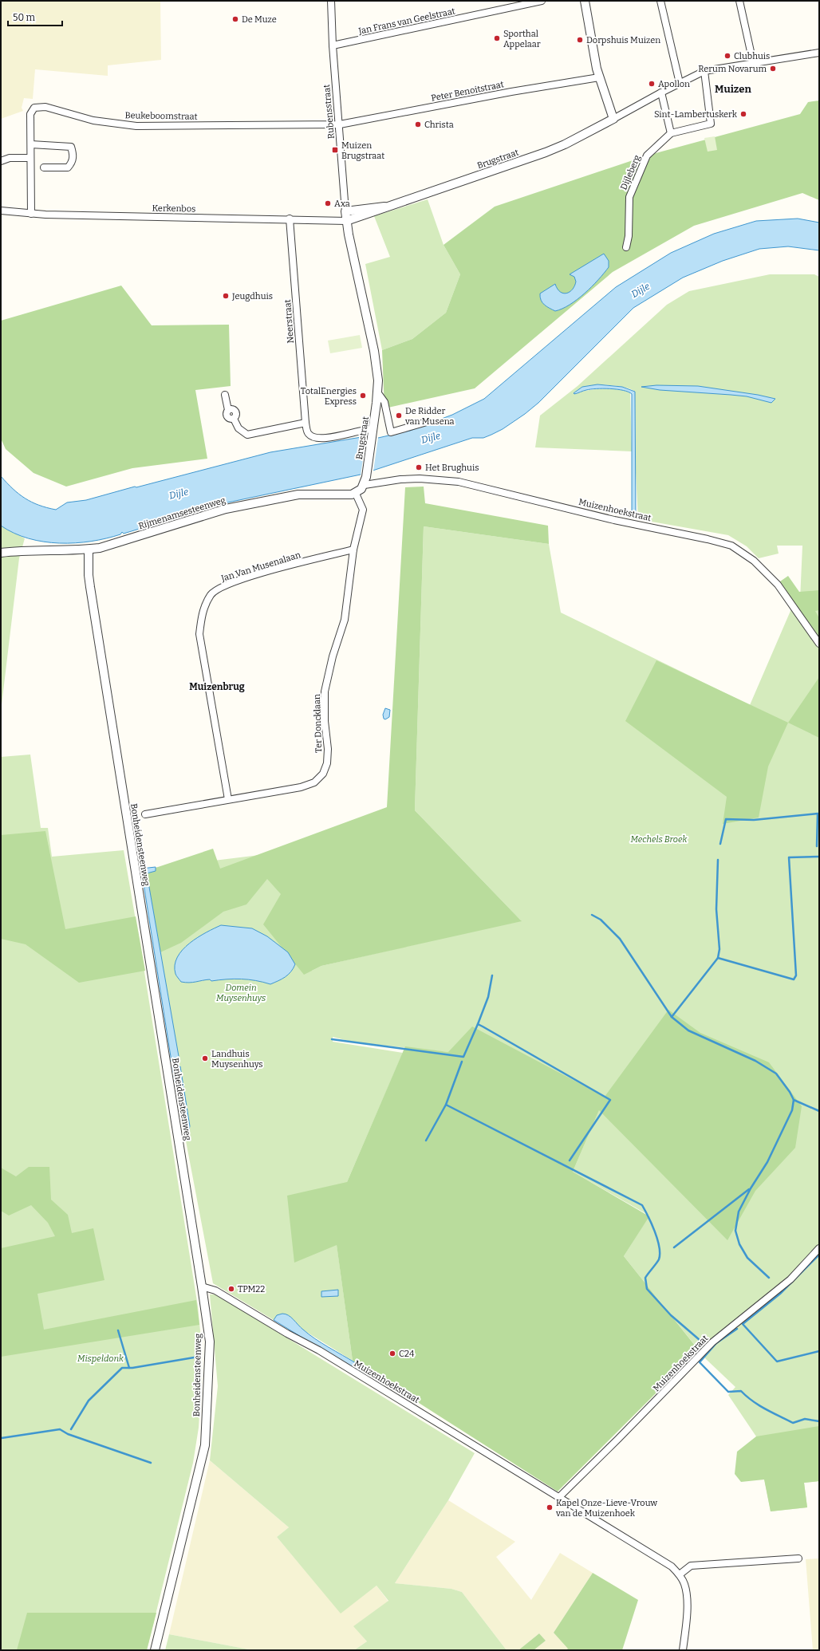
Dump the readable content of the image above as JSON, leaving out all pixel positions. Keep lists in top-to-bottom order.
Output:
{
  "streets": {
    "street": [
      "Jan Frans van Geelstraat",
      "Peter Benoitstraat",
      "Rubensstraat",
      "Beukeboomstraat",
      "Brugstraat",
      "Dijleberg",
      "Kerkenbos",
      "Neerstraat",
      "Muizenhoekstraat",
      "Rijmenamsesteenweg",
      "Jan Van Musenalaan",
      "Ter Doncklaan",
      "Bonheidensteenweg"
    ]
  },
  "crossings": [
    ["Jan Frans van Geelstraat", "Rubensstraat"],
    ["Peter Benoitstraat", "Rubensstraat"],
    ["Peter Benoitstraat", "Beukeboomstraat"],
    ["Rubensstraat", "Beukeboomstraat"],
    ["Rubensstraat", "Brugstraat"],
    ["Rubensstraat", "Kerkenbos"],
    ["Beukeboomstraat", "Kerkenbos"],
    ["Brugstraat", "Kerkenbos"],
    ["Brugstraat", "Neerstraat"],
    ["Brugstraat", "Muizenhoekstraat"],
    ["Kerkenbos", "Neerstraat"],
    ["Muizenhoekstraat", "Bonheidensteenweg"],
    ["Rijmenamsesteenweg", "Ter Doncklaan"],
    ["Rijmenamsesteenweg", "Bonheidensteenweg"],
    ["Jan Van Musenalaan", "Ter Doncklaan"]
  ],
  "districts": ["Muizen", "Muizenbrug"],
  "water": ["Dijle"],
  "parks": ["Mechels Broek", "Domein Muysenhuys", "Mispeldonk"],
  "places": {
    "other": [
      "De Muze",
      "Sporthal Appelaar",
      "Dorpshuis Muizen",
      "Clubhuis",
      "Rerum Novarum",
      "Apollon",
      "Sint-Lambertuskerk",
      "Christa",
      "Axa",
      "Jeugdhuis",
      "TotalEnergies Express",
      "De Ridder van Musena",
      "Het Brughuis",
      "Landhuis Muysenhuys",
      "TPM22",
      "C24",
      "Kapel Onze-Lieve-Vrouw van de Muizenhoek"
    ],
    "transit": ["Muizen Brugstraat"]
  },
  "scale_bar": "50 m"
}
